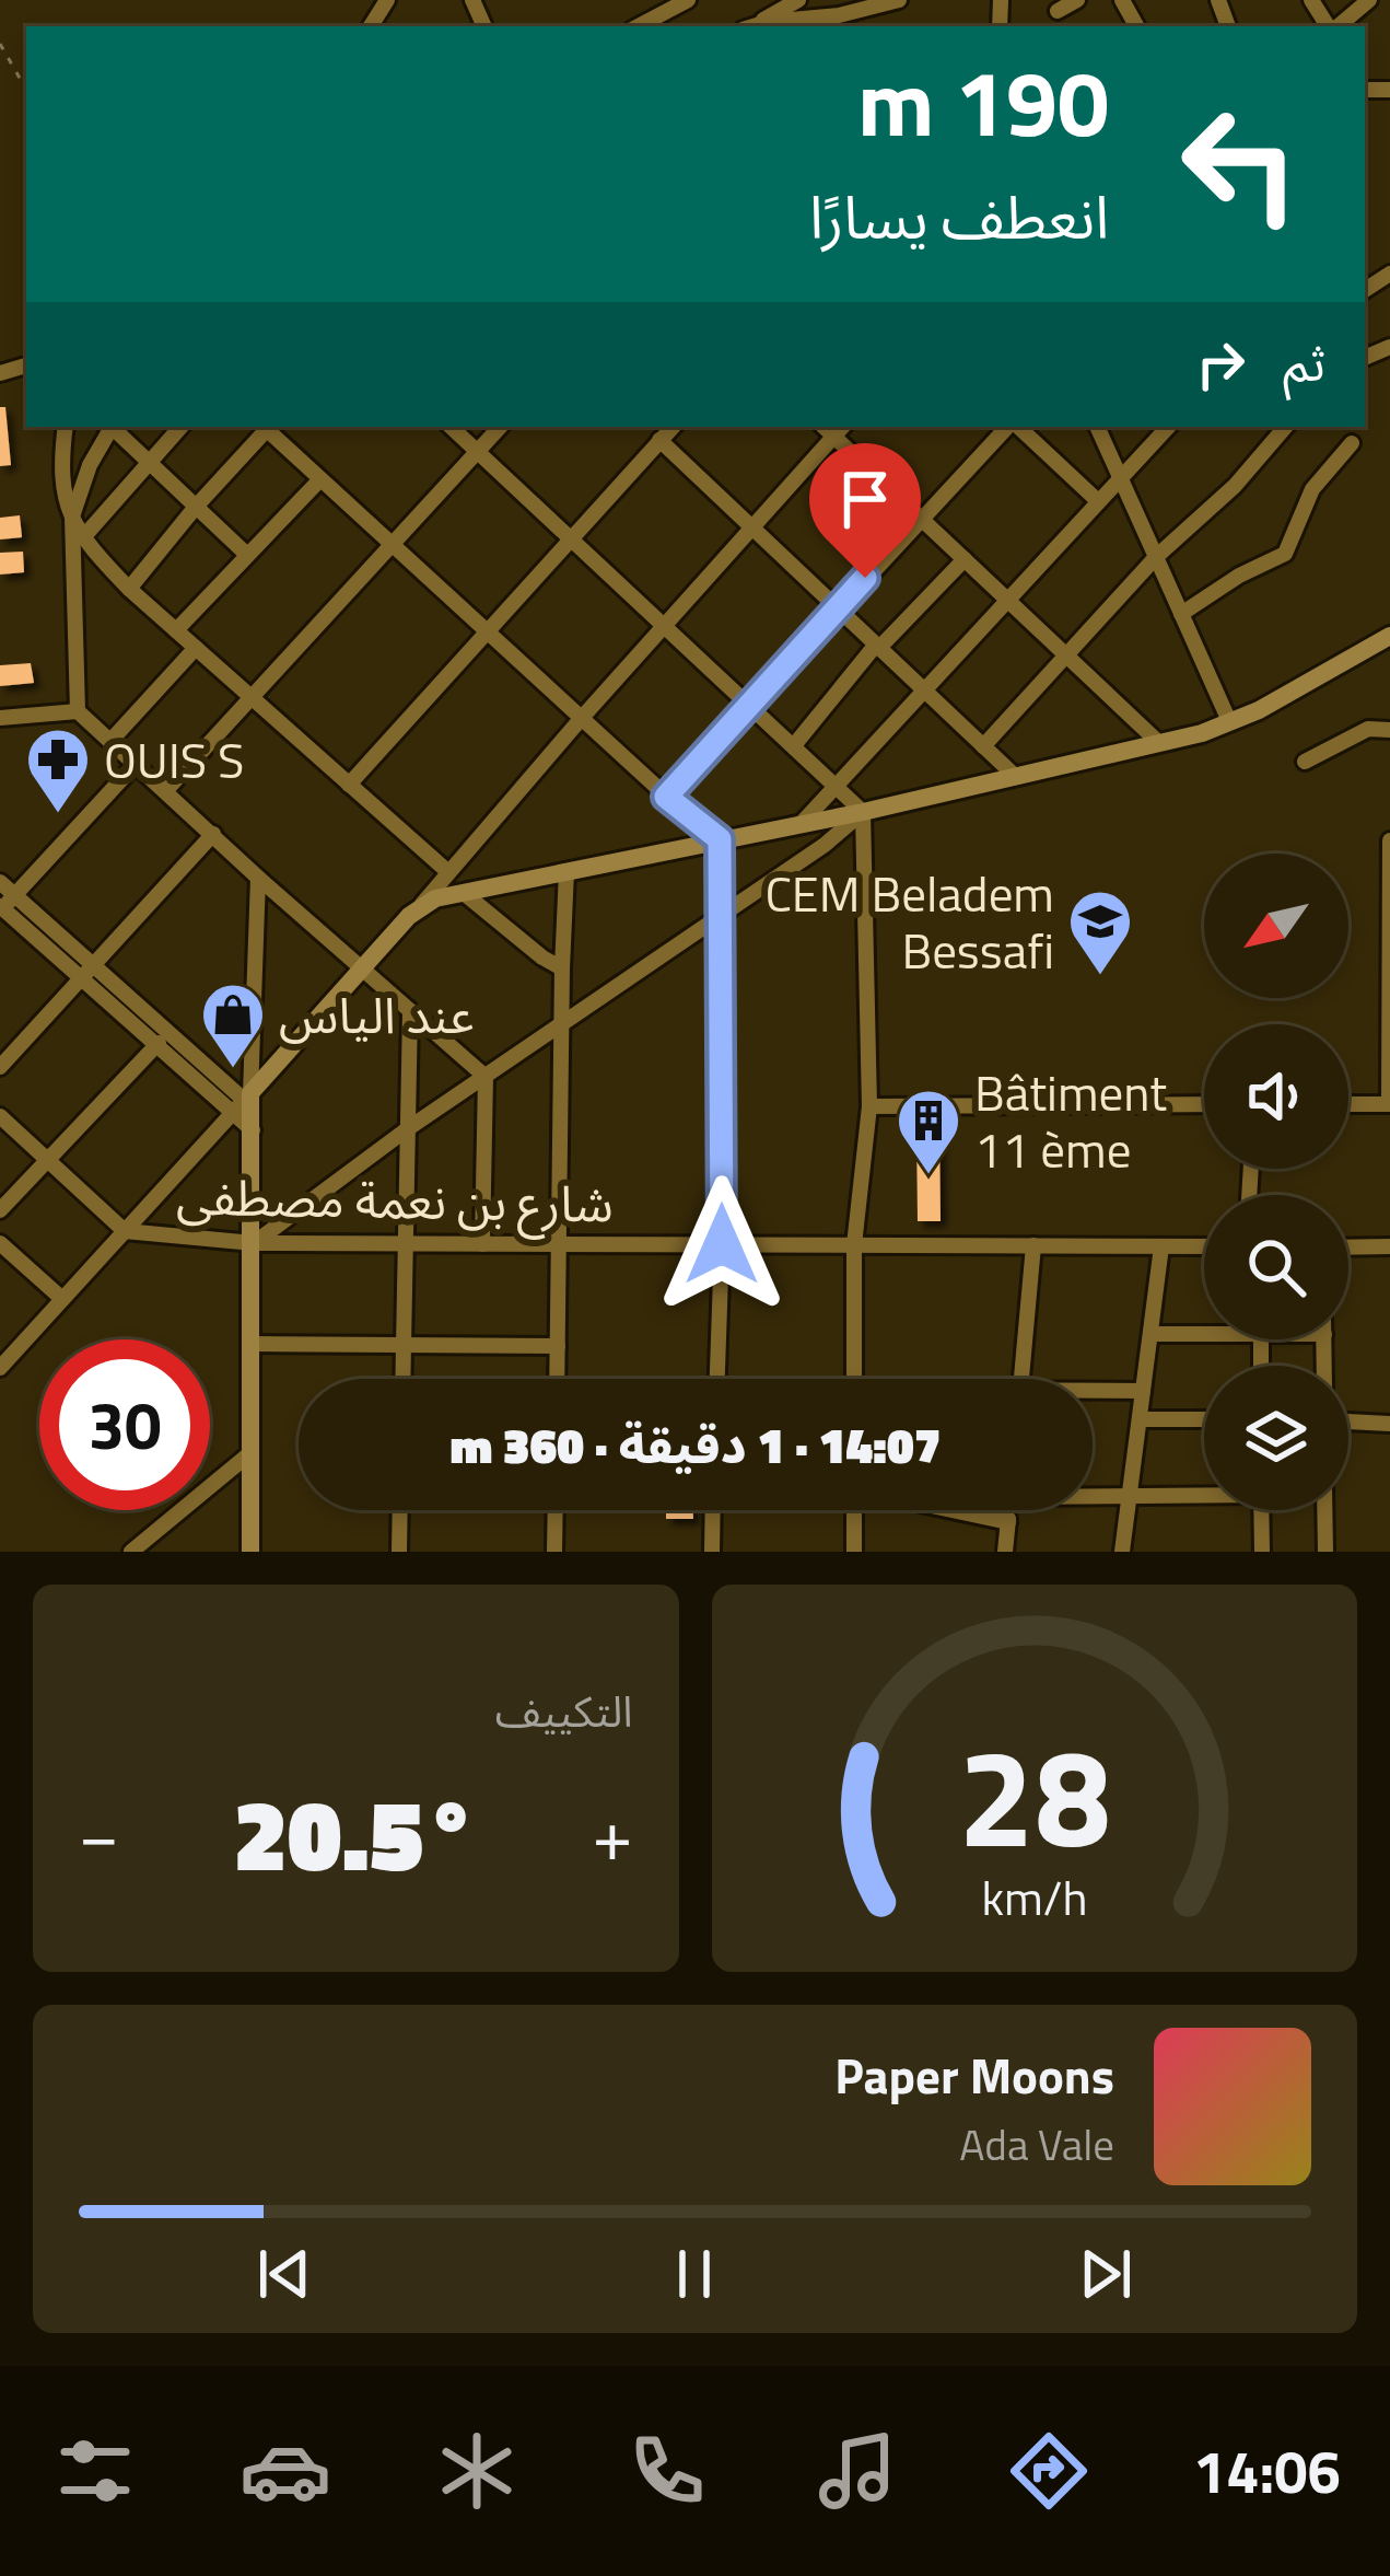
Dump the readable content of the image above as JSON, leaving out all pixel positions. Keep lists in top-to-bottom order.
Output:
{
  "streets": {
    "street": ["شارع بن نعمة مصطفى"]
  },
  "places": {
    "pharmacy": ["OUIS S"],
    "school or university": ["CEM Beladem Bessafi"],
    "shop": ["عند الياس"],
    "building": ["Bâtiment 11 ème"]
  },
  "north": "bottom left",
  "page": {
    "turn": ["190 m", "انعطف يسارًا"],
    "then": "ثم",
    "limit": "30",
    "trip": "14:07 · 1 دقيقة · 360 m",
    "tile": "التكييف",
    "heat": ["−", "20.5°", "+"],
    "song": ["Paper Moons", "Ada Vale"],
    "tabs": "14:06",
    "gauge": ["28", "km/h"]
  }
}
